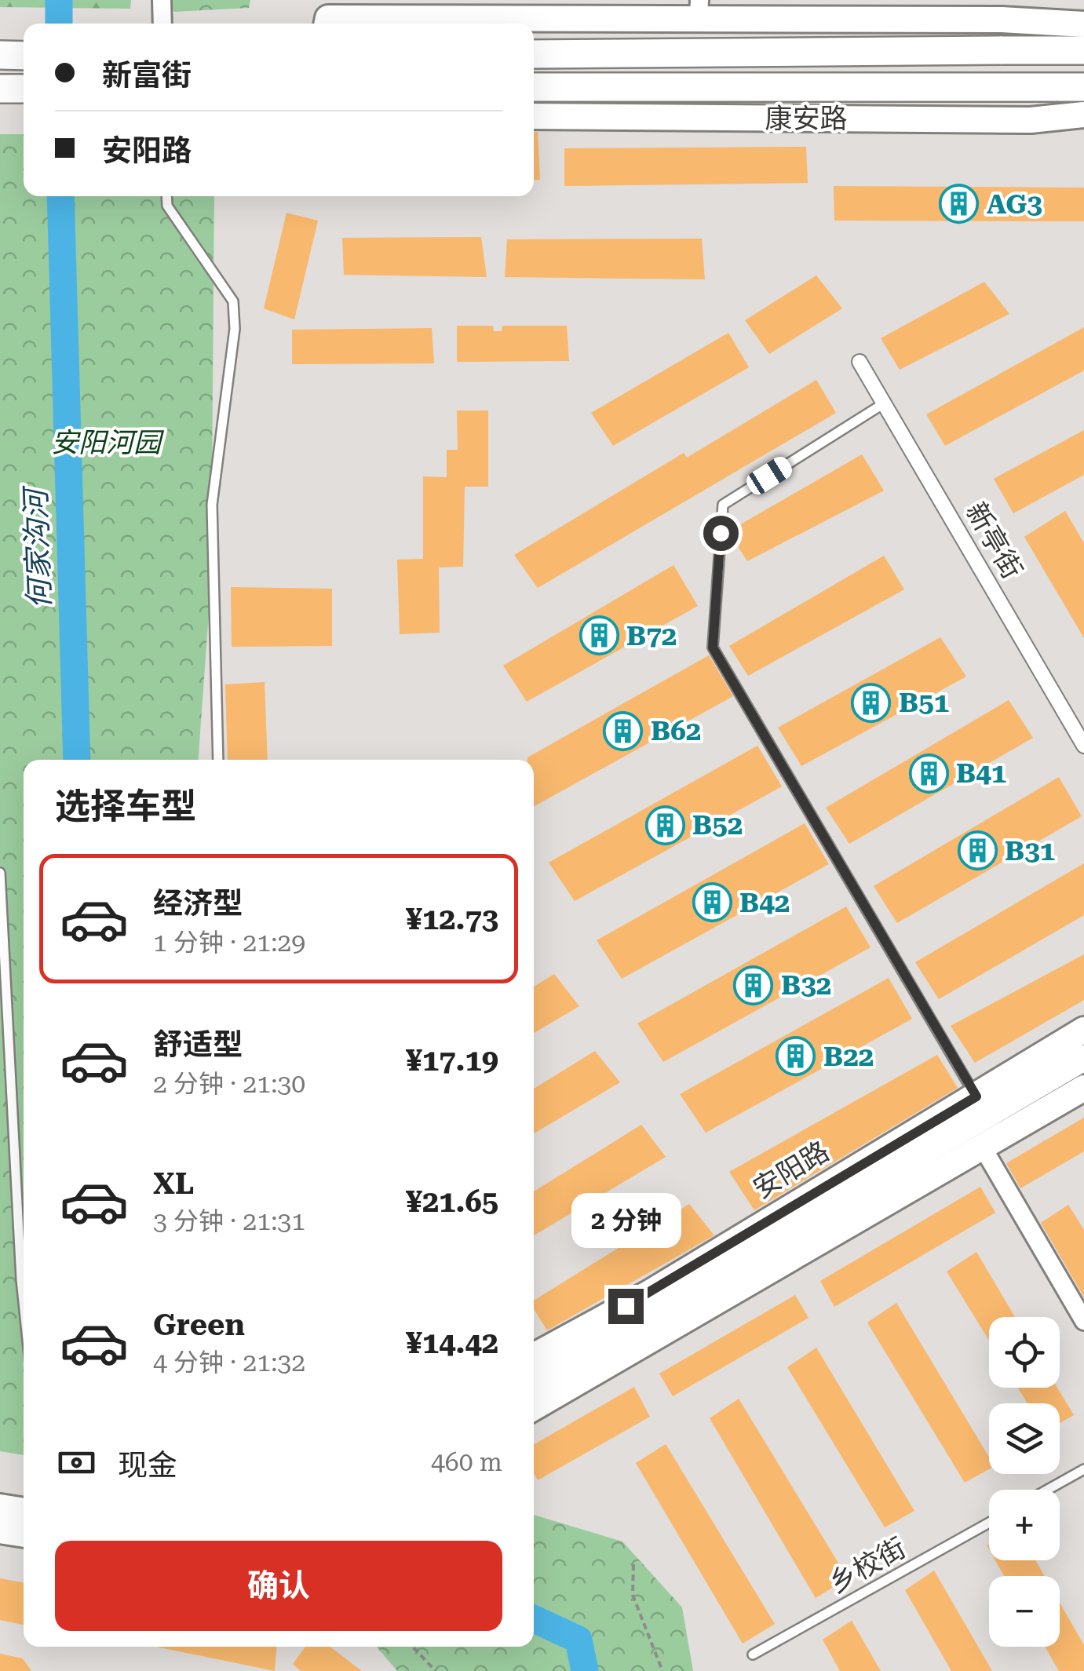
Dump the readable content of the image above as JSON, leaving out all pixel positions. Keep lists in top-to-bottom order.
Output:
{
  "streets": {
    "main road": ["康安路", "安阳路"],
    "street": ["新亭街"],
    "lane": ["乡校街"]
  },
  "water": ["何家沟河"],
  "parks": ["安阳河园"],
  "places": {
    "building": [
      "AG3",
      "B72",
      "B51",
      "B62",
      "B41",
      "B52",
      "B31",
      "B42",
      "B32",
      "B22"
    ]
  },
  "page": {
    "banner": ["新富街", "安阳路"],
    "heading": "选择车型",
    "list": [
      {
        "name": "经济型",
        "note": "1 分钟 · 21:29",
        "value": "¥12.73"
      },
      {
        "name": "舒适型",
        "note": "2 分钟 · 21:30",
        "value": "¥17.19"
      },
      {
        "name": "XL",
        "note": "3 分钟 · 21:31",
        "value": "¥21.65"
      },
      {
        "name": "Green",
        "note": "4 分钟 · 21:32",
        "value": "¥14.42"
      }
    ],
    "bubble": "2 分钟",
    "map_buttons": ["+", "−"],
    "pay": ["现金", "460 m"],
    "buttons": "确认"
  }
}
